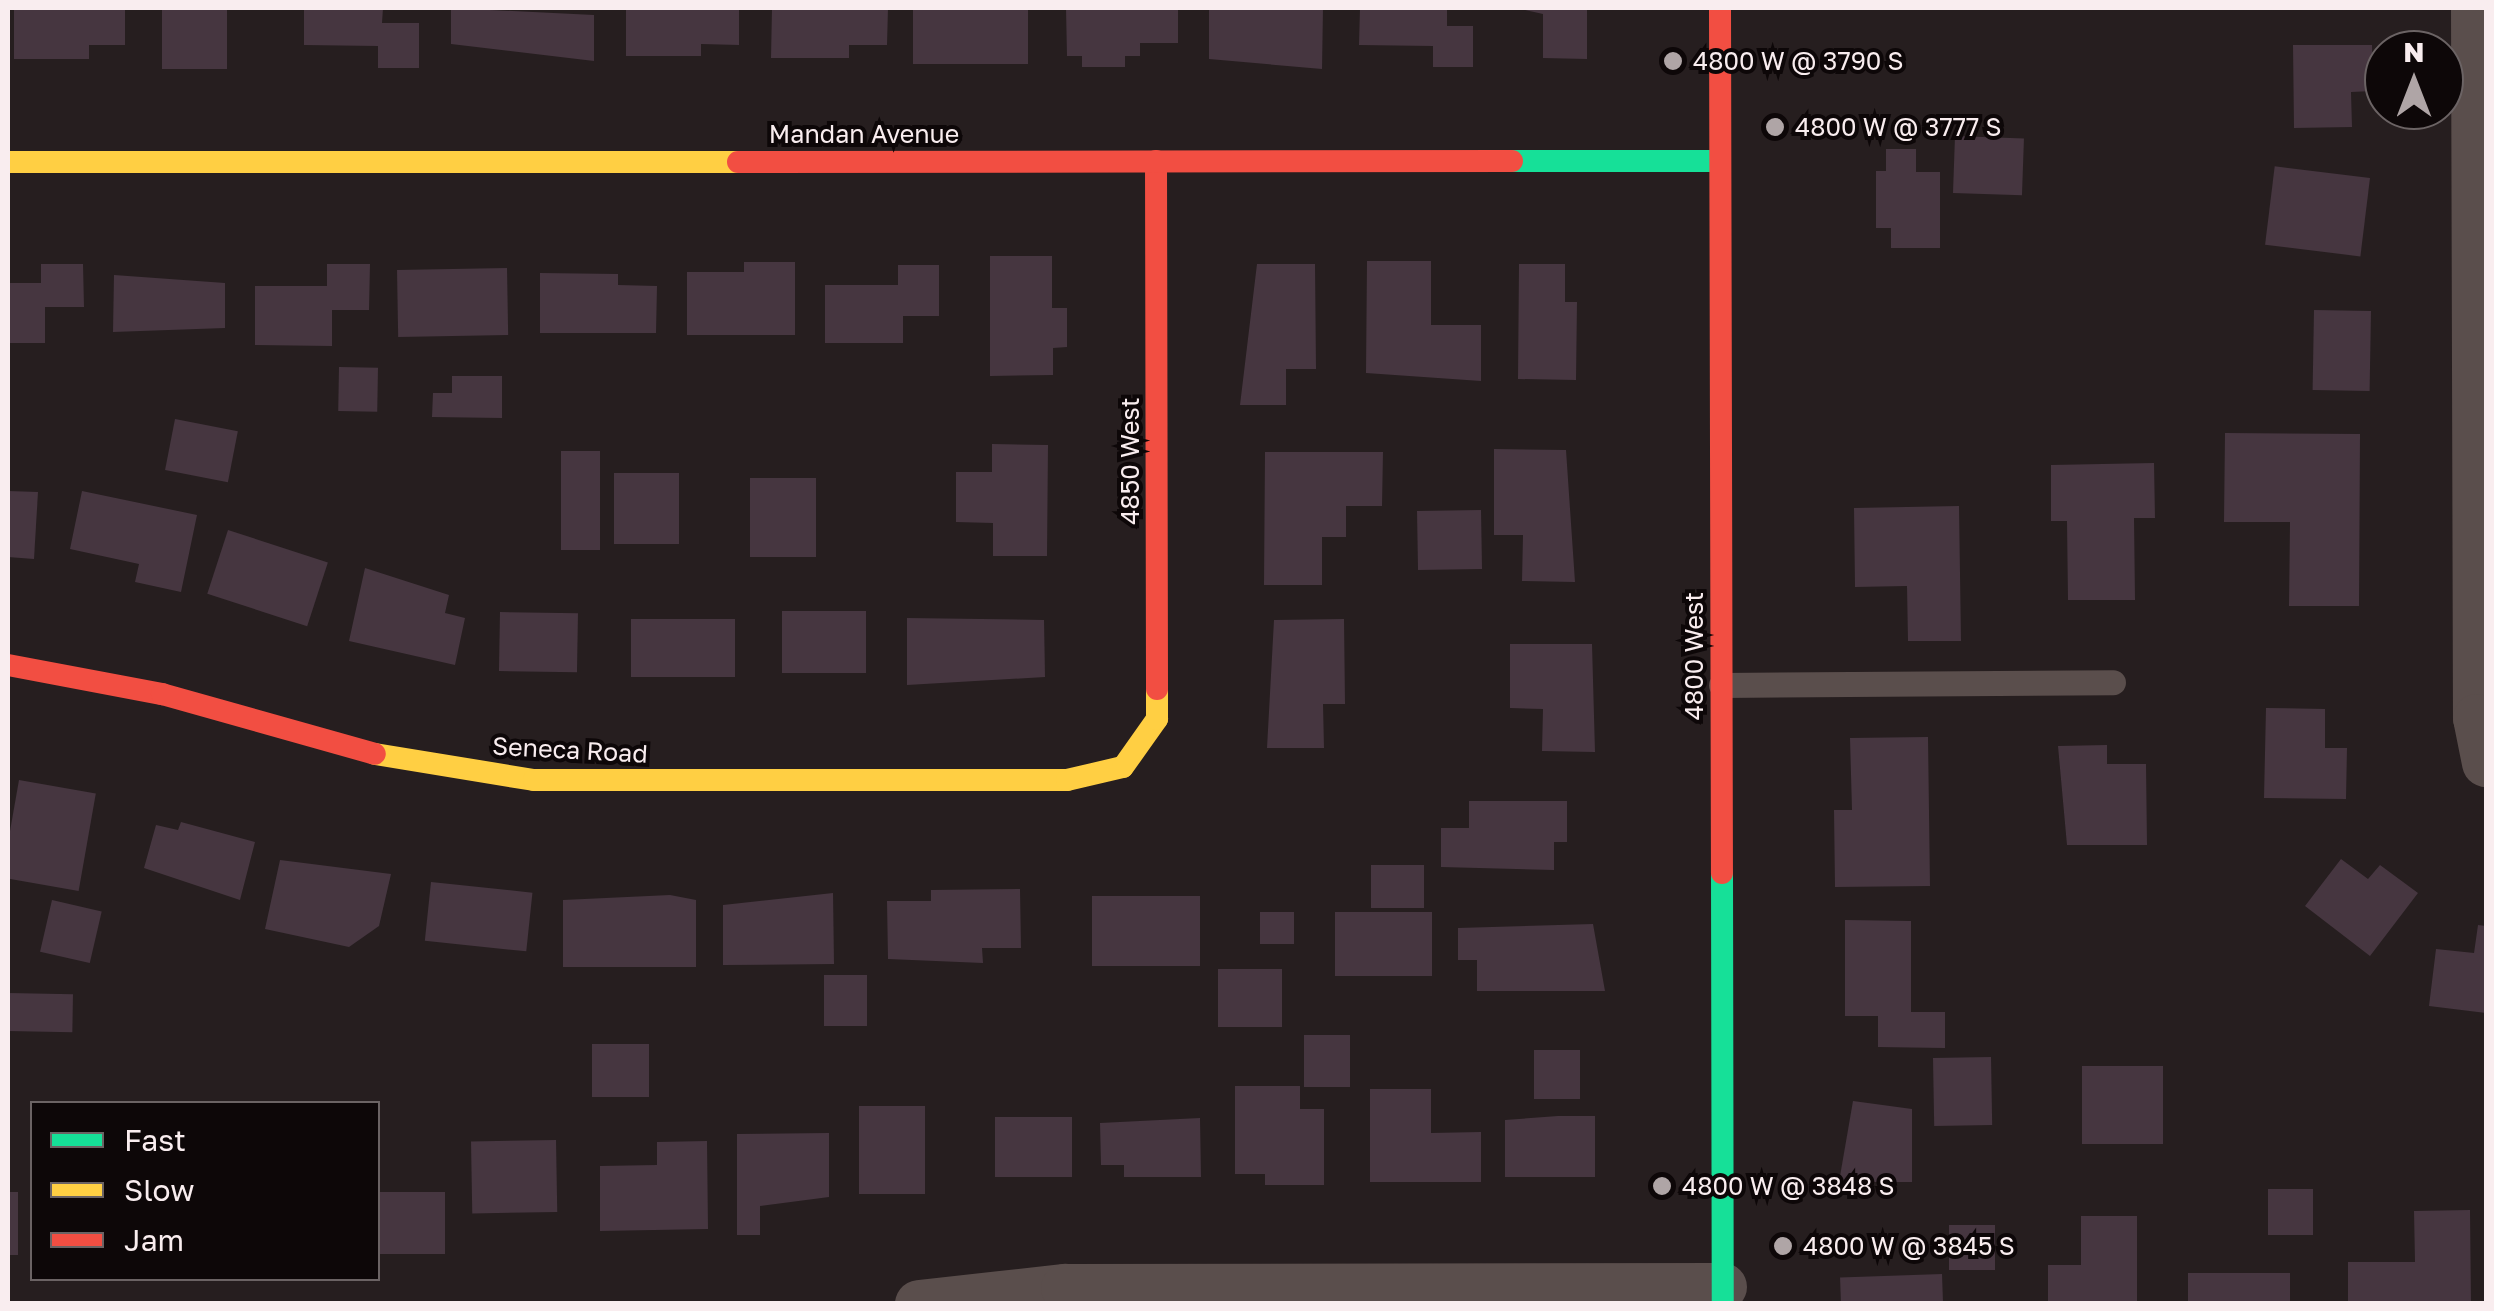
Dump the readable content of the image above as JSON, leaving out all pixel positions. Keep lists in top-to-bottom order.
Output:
{
  "streets": {
    "street": [
      "Mandan Avenue",
      "4850 West",
      "4800 West",
      "Seneca Road"
    ]
  },
  "crossings": [
    ["Mandan Avenue", "4850 West"],
    ["Mandan Avenue", "4800 West"],
    ["4850 West", "Seneca Road"]
  ],
  "places": [
    "4800 W @ 3790 S",
    "4800 W @ 3777 S",
    "4800 W @ 3848 S",
    "4800 W @ 3845 S"
  ],
  "legend": ["Fast", "Slow", "Jam"],
  "north": "top"
}
